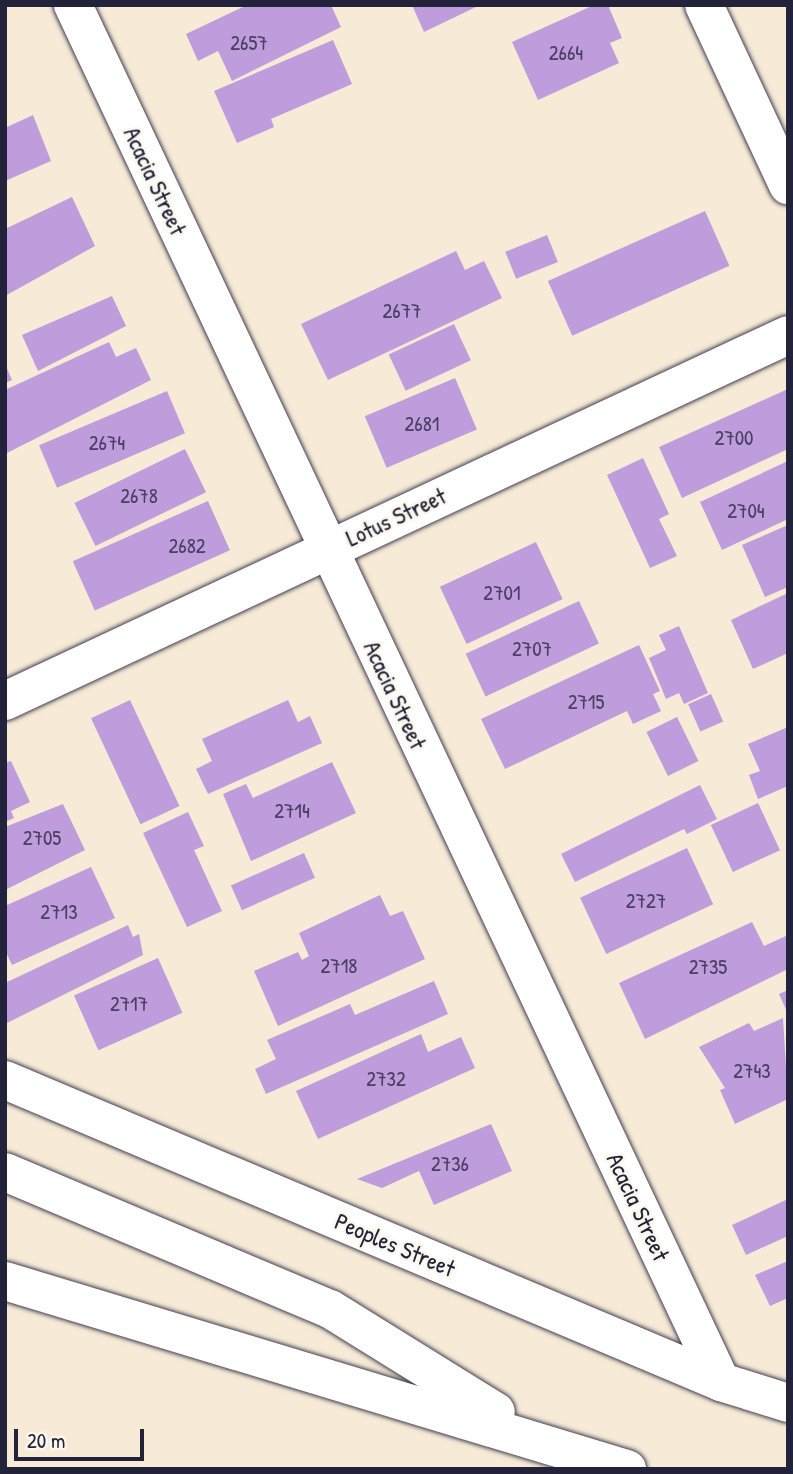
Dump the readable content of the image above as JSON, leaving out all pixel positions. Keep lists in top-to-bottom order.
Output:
{
  "streets": {
    "main road": ["Acacia Street", "Lotus Street", "Peoples Street"]
  },
  "crossings": [
    ["Acacia Street", "Lotus Street"],
    ["Acacia Street", "Peoples Street"]
  ],
  "house_numbers": [
    "2657",
    "2664",
    "2677",
    "2681",
    "2700",
    "2674",
    "2678",
    "2704",
    "2682",
    "2701",
    "2707",
    "2715",
    "2714",
    "2705",
    "2727",
    "2713",
    "2718",
    "2735",
    "2717",
    "2743",
    "2732",
    "2736"
  ],
  "scale_bar": "20 m"
}
